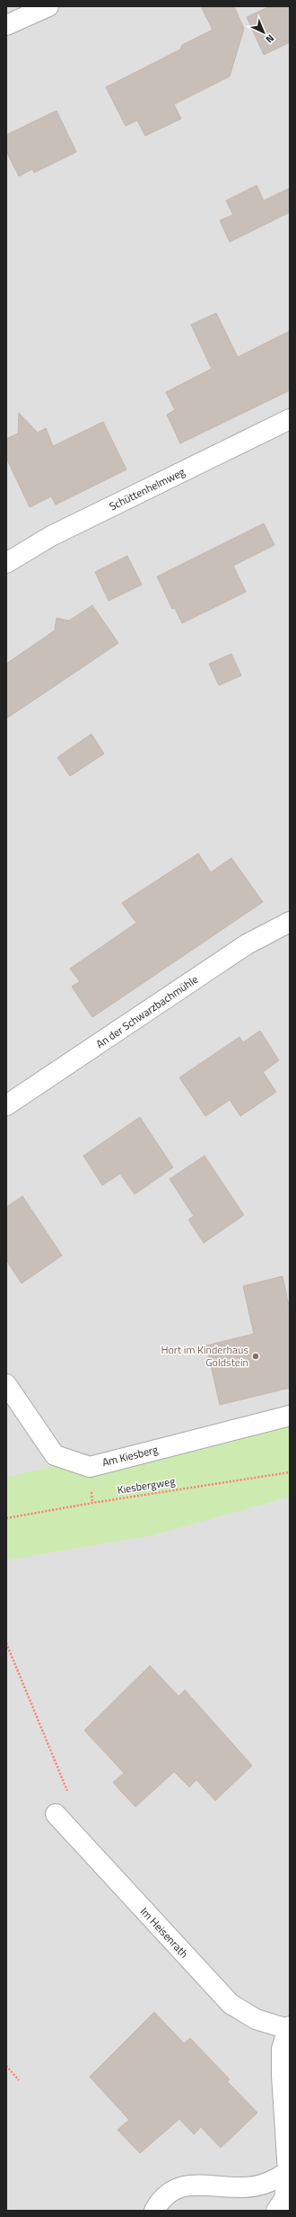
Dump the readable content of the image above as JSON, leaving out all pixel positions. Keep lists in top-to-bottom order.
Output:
{
  "streets": {
    "street": [
      "Schüttenhelmweg",
      "An der Schwarzbachmühle",
      "Am Kiesberg",
      "Im Heisenrath"
    ],
    "path": ["Kiesbergweg"]
  },
  "places": ["Hort im Kinderhaus Goldstein"],
  "north": "bottom right"
}
